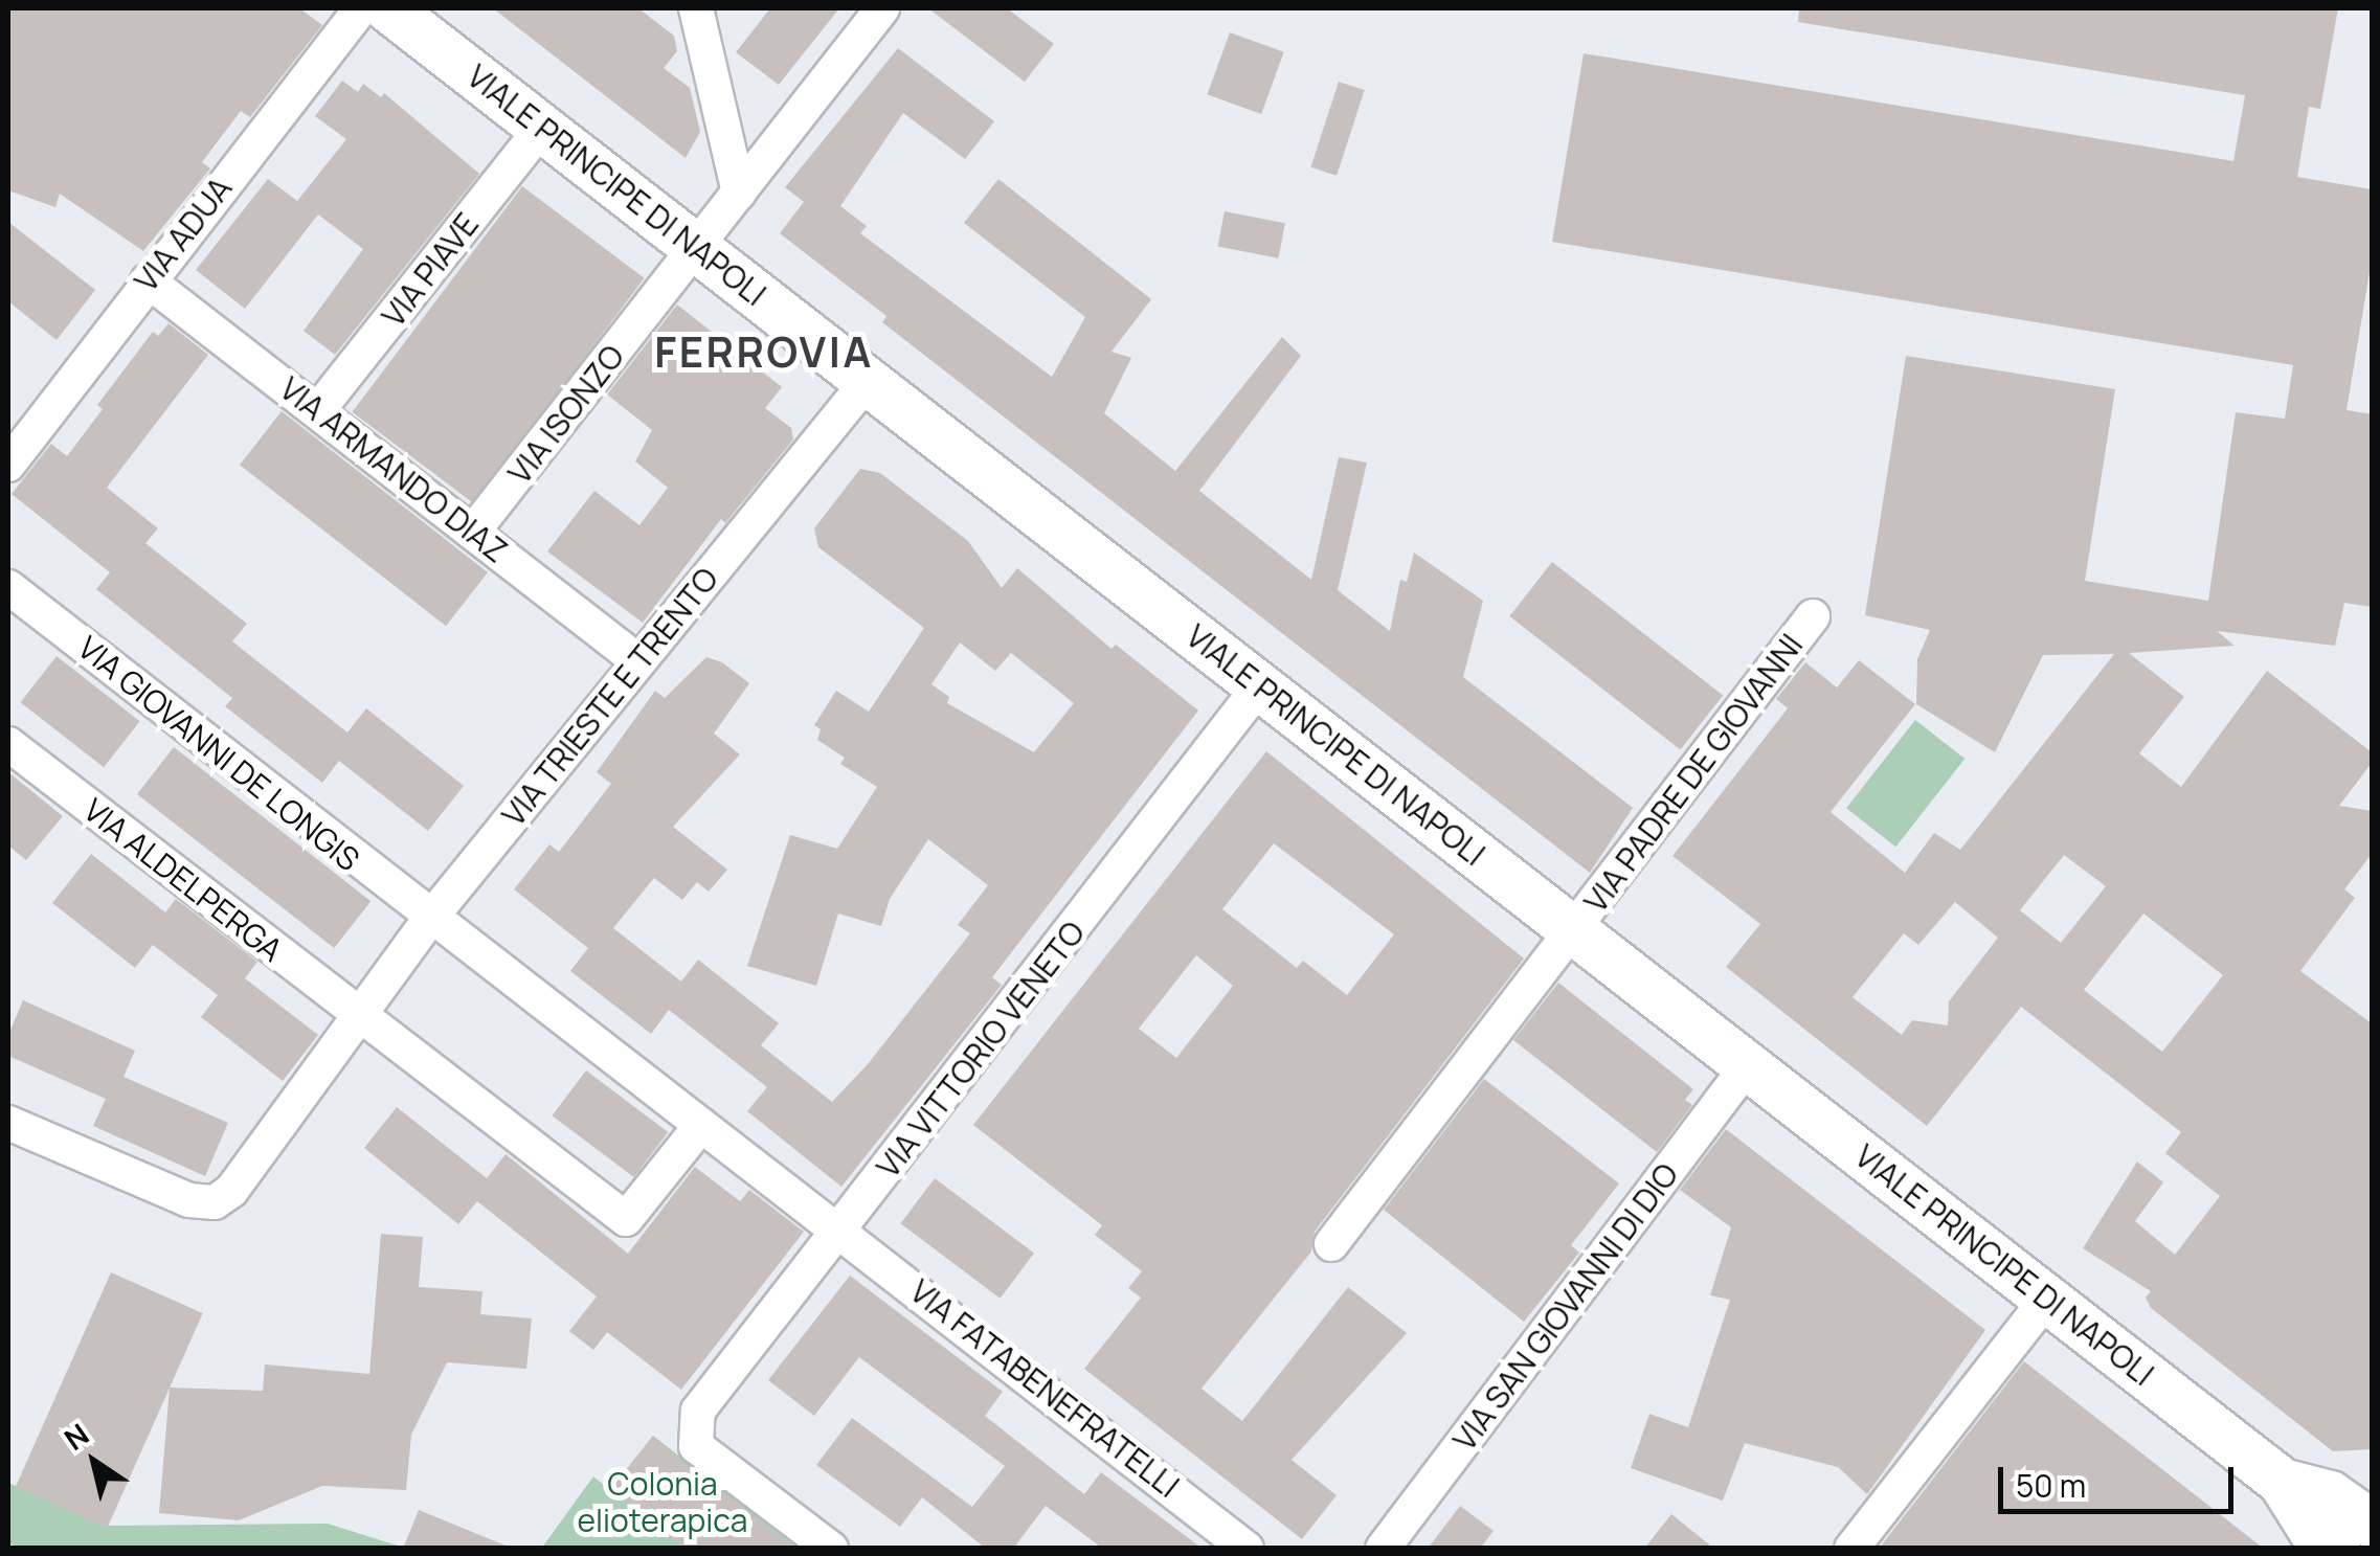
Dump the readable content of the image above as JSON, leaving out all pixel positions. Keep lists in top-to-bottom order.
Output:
{
  "streets": {
    "street": [
      "VIALE PRINCIPE DI NAPOLI",
      "VIA ADUA",
      "VIA PIAVE",
      "VIA ISONZO",
      "VIA ARMANDO DIAZ",
      "VIA TRIESTE E TRENTO",
      "VIA GIOVANNI DE LONGIS",
      "VIA PADRE DE GIOVANNI",
      "VIA ALDELPERGA",
      "VIA VITTORIO VENETO",
      "VIA SAN GIOVANNI DI DIO",
      "VIA FATABENEFRATELLI"
    ]
  },
  "crossings": [
    ["VIALE PRINCIPE DI NAPOLI", "VIA PIAVE"],
    ["VIALE PRINCIPE DI NAPOLI", "VIA ISONZO"],
    ["VIALE PRINCIPE DI NAPOLI", "VIA TRIESTE E TRENTO"],
    ["VIALE PRINCIPE DI NAPOLI", "VIA PADRE DE GIOVANNI"],
    ["VIALE PRINCIPE DI NAPOLI", "VIA VITTORIO VENETO"],
    ["VIALE PRINCIPE DI NAPOLI", "VIA SAN GIOVANNI DI DIO"],
    ["VIA ADUA", "VIA ARMANDO DIAZ"],
    ["VIA PIAVE", "VIA ARMANDO DIAZ"],
    ["VIA ISONZO", "VIA ARMANDO DIAZ"],
    ["VIA ARMANDO DIAZ", "VIA TRIESTE E TRENTO"],
    ["VIA TRIESTE E TRENTO", "VIA GIOVANNI DE LONGIS"],
    ["VIA TRIESTE E TRENTO", "VIA ALDELPERGA"],
    ["VIA GIOVANNI DE LONGIS", "VIA ALDELPERGA"],
    ["VIA GIOVANNI DE LONGIS", "VIA FATABENEFRATELLI"],
    ["VIA ALDELPERGA", "VIA FATABENEFRATELLI"],
    ["VIA VITTORIO VENETO", "VIA FATABENEFRATELLI"]
  ],
  "districts": ["FERROVIA"],
  "parks": ["Colonia elioterapica"],
  "scale_bar": "50 m",
  "north": "top left"
}
